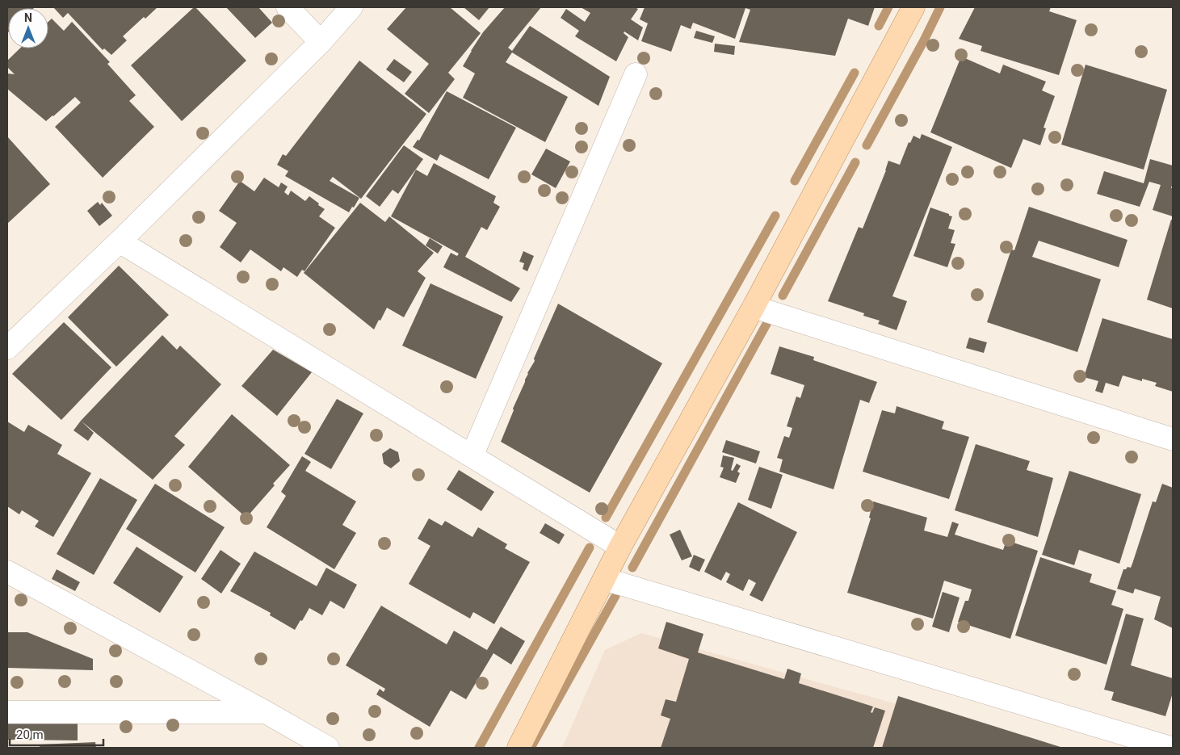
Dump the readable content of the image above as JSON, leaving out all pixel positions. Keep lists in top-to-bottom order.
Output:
{
  "scale_bar": "20 m",
  "north": "top"
}
